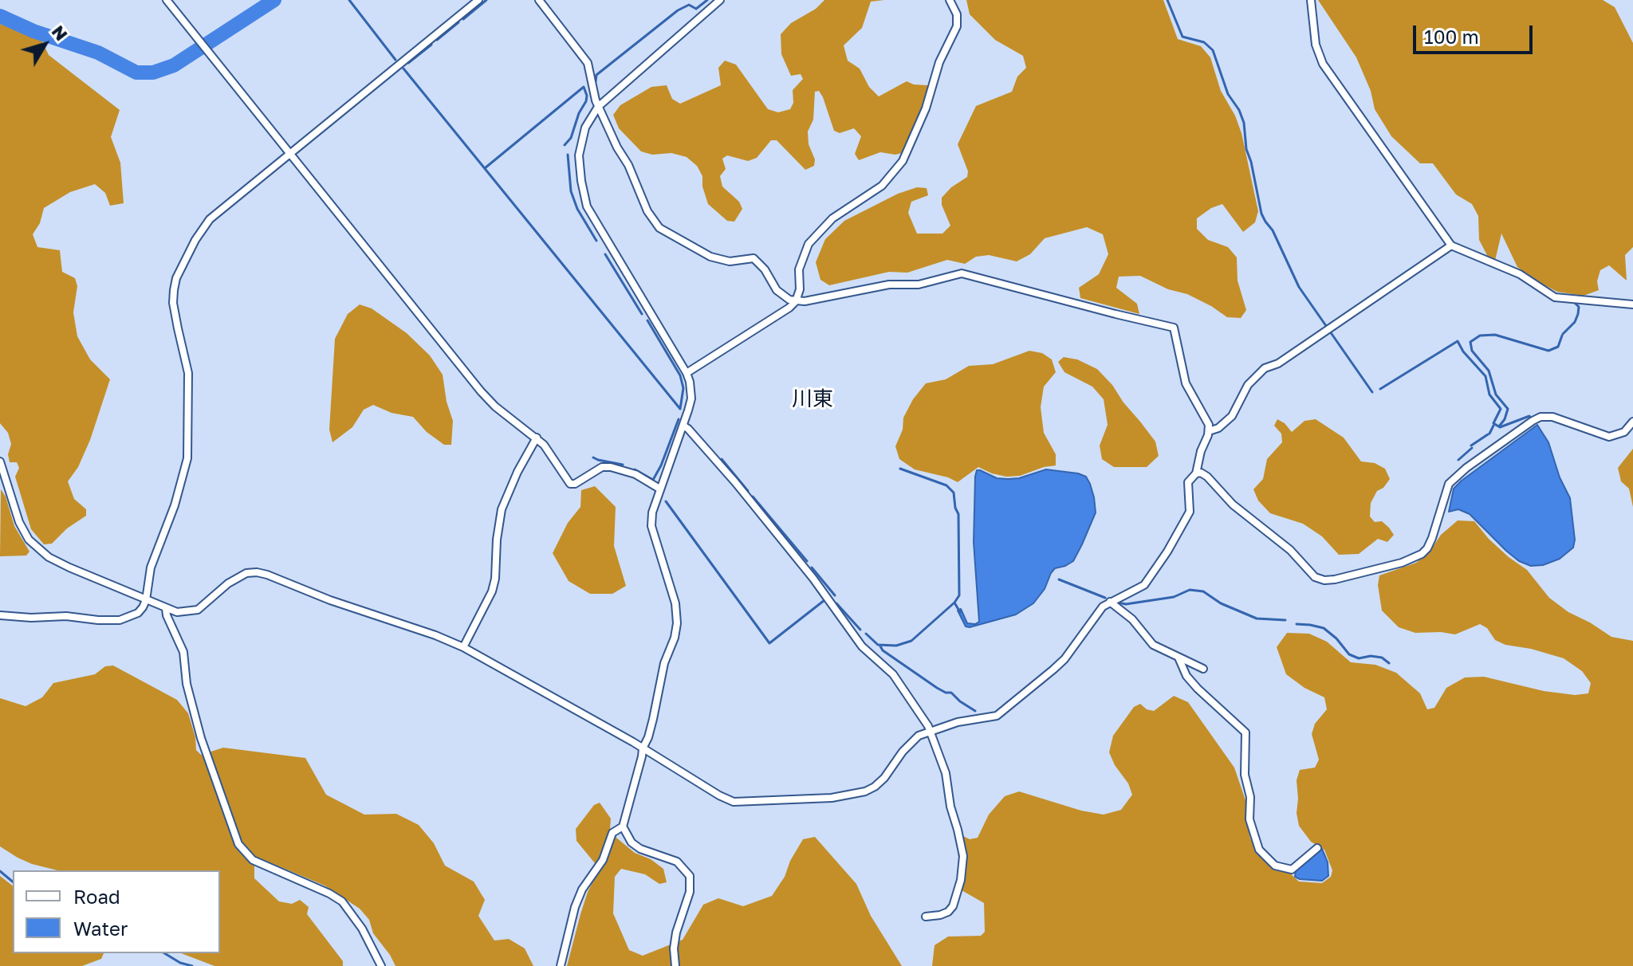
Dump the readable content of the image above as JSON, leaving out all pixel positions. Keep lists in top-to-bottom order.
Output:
{
  "districts": ["川東"],
  "legend": ["Road", "Water"],
  "scale_bar": "100 m",
  "north": "top right"
}
